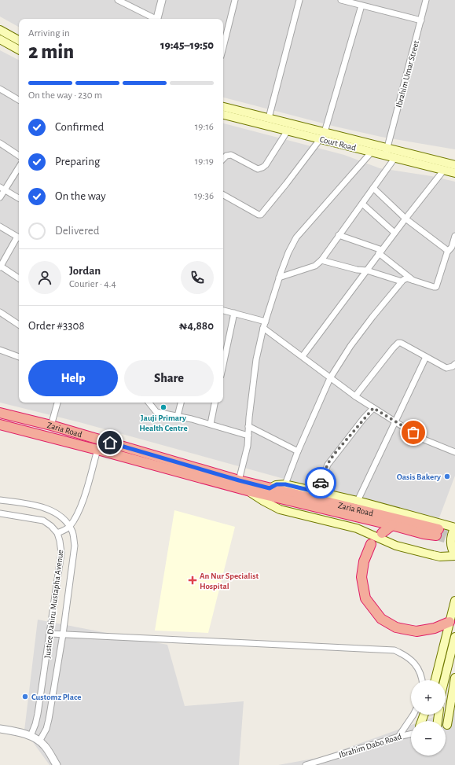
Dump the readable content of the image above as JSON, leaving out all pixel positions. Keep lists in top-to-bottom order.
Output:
{
  "streets": {
    "highway": ["Zaria Road"],
    "main road": ["Court Road"],
    "street": ["Ibrahim Umar Street", "Justice Dahiru Mustapha Avenue", "Ibrahim Dabo Road"]
  },
  "crossings": [
    ["Ibrahim Umar Street", "Court Road"]
  ],
  "places": {
    "other": ["Jauji Primary Health Centre", "Oasis Bakery", "Customz Place"],
    "health": ["An Nur Specialist Hospital"]
  },
  "page": {
    "heading": ["2 min", "Arriving in", "19:45–19:50"],
    "panel": [
      "Jordan",
      "Courier · 4.4",
      "Order #3308",
      "₦4,880"
    ],
    "bar": "On the way · 230 m",
    "list": [
      ["Confirmed", "19:16"],
      ["Preparing", "19:19"],
      ["On the way", "19:36"],
      "Delivered"
    ],
    "buttons": ["Help", "Share"],
    "map_buttons": ["+", "−"]
  }
}
